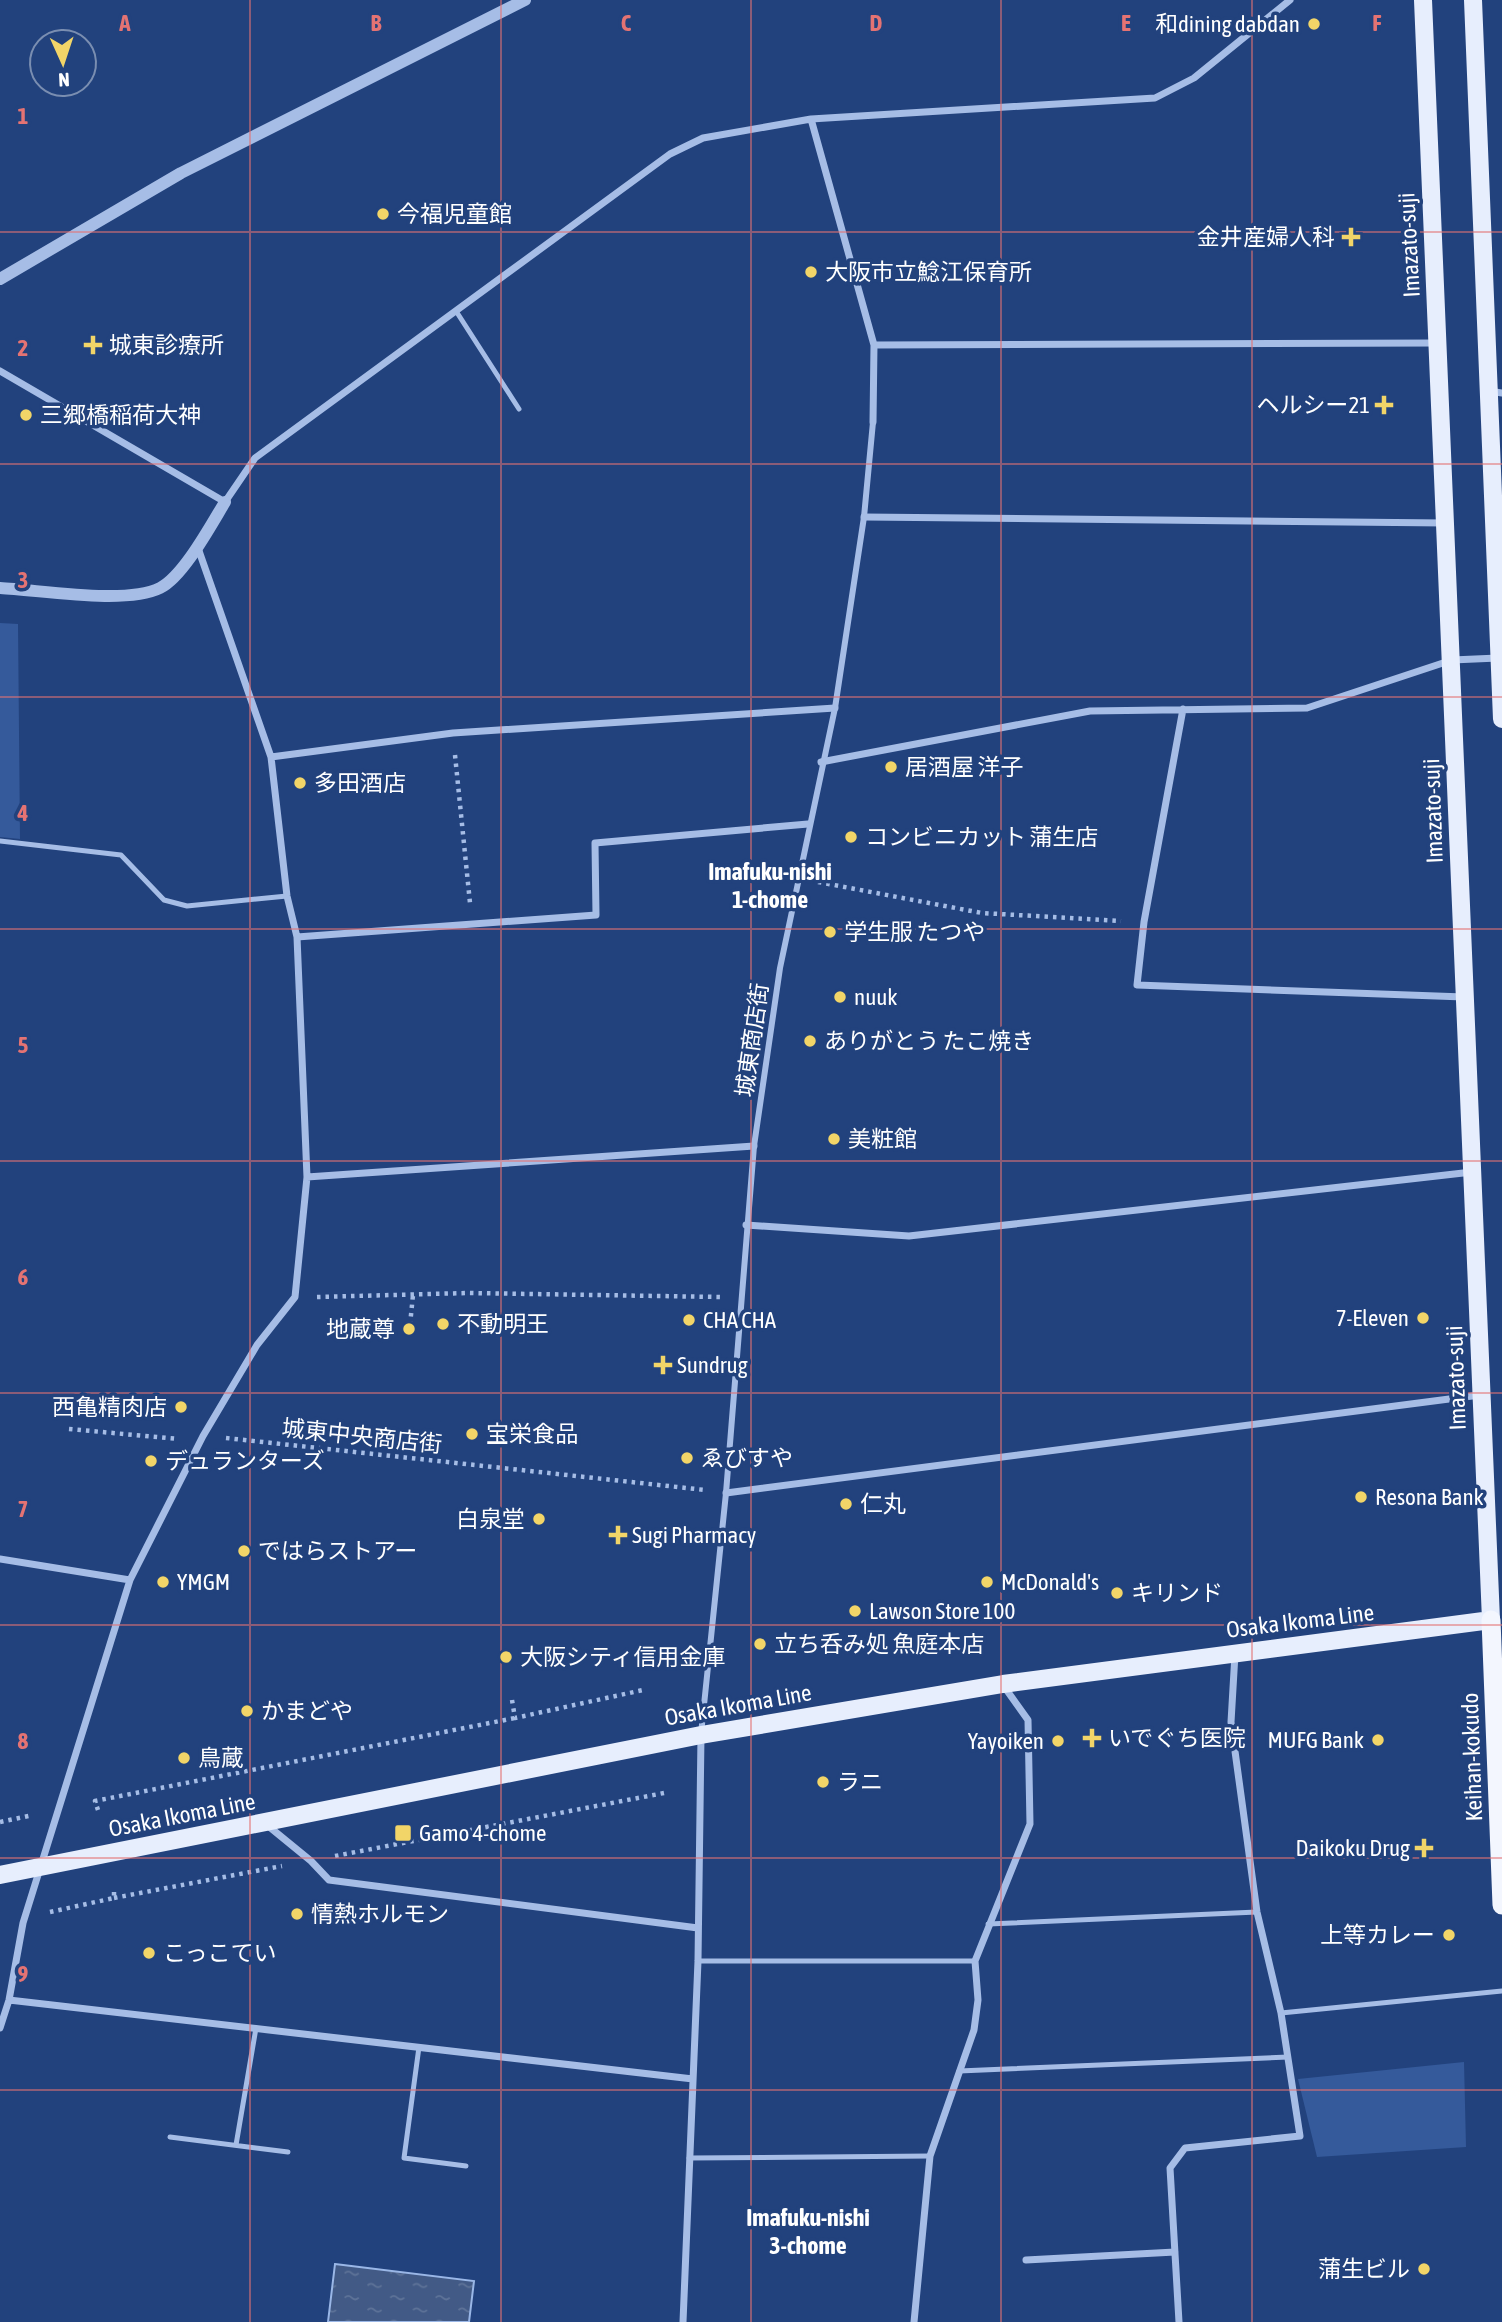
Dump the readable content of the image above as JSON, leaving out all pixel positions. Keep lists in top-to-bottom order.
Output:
{
  "streets": {
    "highway": ["Keihan-kokudo"],
    "main road": ["Imazato-suji", "Osaka Ikoma Line"],
    "street": ["城東商店街"],
    "path": ["城東中央商店街"]
  },
  "crossings": [
    ["Imazato-suji", "Osaka Ikoma Line"],
    ["Imazato-suji", "Keihan-kokudo"],
    ["城東商店街", "城東中央商店街"],
    ["城東商店街", "Osaka Ikoma Line"],
    ["Osaka Ikoma Line", "Keihan-kokudo"]
  ],
  "districts": ["Imafuku-nishi 1-chome", "Imafuku-nishi 3-chome"],
  "places": {
    "other": [
      "和dining dabdan",
      "今福児童館",
      "大阪市立鯰江保育所",
      "三郷橋稲荷大神",
      "居酒屋 洋子",
      "多田酒店",
      "コンビニカット 蒲生店",
      "学生服 たつや",
      "nuuk",
      "ありがとう たこ焼き",
      "美粧館",
      "7-Eleven",
      "CHA CHA",
      "不動明王",
      "地蔵尊",
      "西亀精肉店",
      "宝栄食品",
      "ゑびすや",
      "デュランターズ",
      "Resona Bank",
      "仁丸",
      "白泉堂",
      "ではらストアー",
      "YMGM",
      "McDonald's",
      "キリンド",
      "Lawson Store 100",
      "立ち呑み処 魚庭本店",
      "大阪シティ信用金庫",
      "かまどや",
      "MUFG Bank",
      "Yayoiken",
      "鳥蔵",
      "ラニ",
      "情熱ホルモン",
      "上等カレー",
      "こっこてい",
      "蒲生ビル"
    ],
    "health": [
      "金井産婦人科",
      "城東診療所",
      "ヘルシー21",
      "Sundrug",
      "Sugi Pharmacy",
      "いでぐち医院",
      "Daikoku Drug"
    ],
    "transit": ["Gamo 4-chome"]
  },
  "north": "bottom",
  "grid": {
    "columns": [
      "A",
      "B",
      "C",
      "D",
      "E",
      "F"
    ],
    "rows": [
      "1",
      "2",
      "3",
      "4",
      "5",
      "6",
      "7",
      "8",
      "9"
    ]
  }
}
